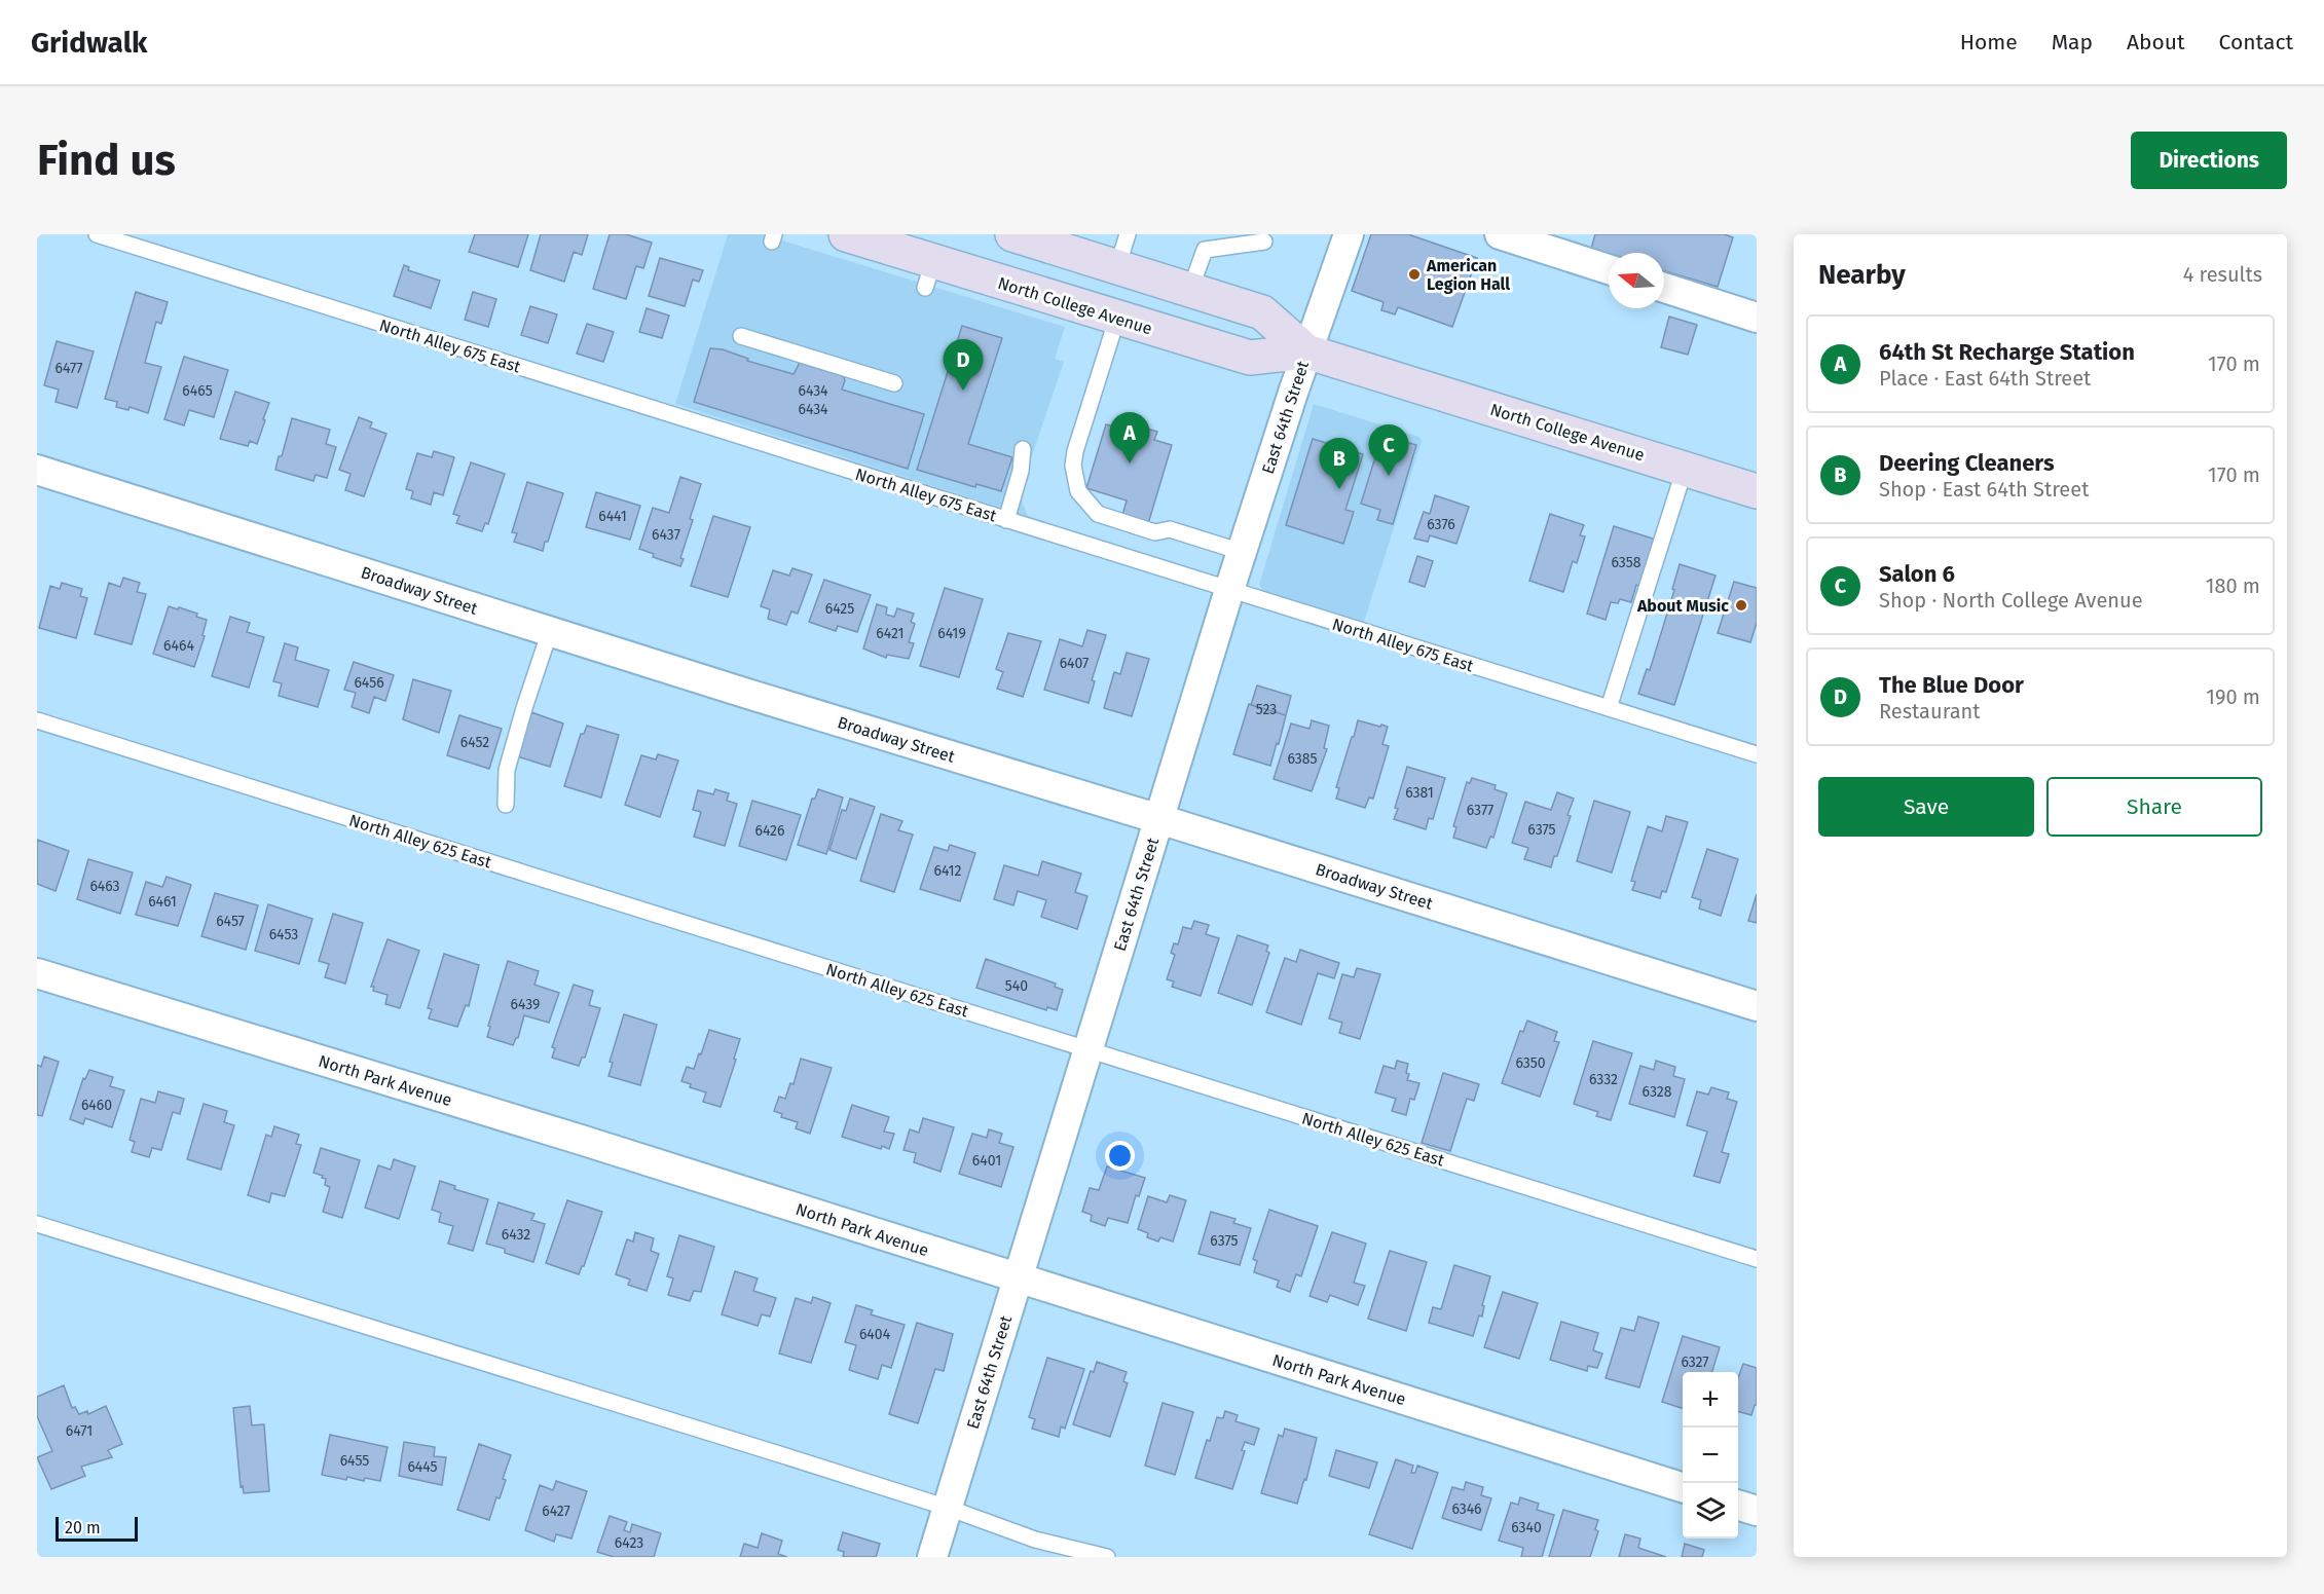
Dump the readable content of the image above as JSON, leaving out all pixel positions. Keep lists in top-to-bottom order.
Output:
{
  "streets": {
    "main road": ["North College Avenue"],
    "street": ["East 64th Street", "Broadway Street", "North Park Avenue"],
    "lane": ["North Alley 675 East", "North Alley 625 East"]
  },
  "crossings": [
    ["North College Avenue", "East 64th Street"],
    ["North Alley 675 East", "East 64th Street"],
    ["East 64th Street", "Broadway Street"],
    ["East 64th Street", "North Alley 625 East"],
    ["East 64th Street", "North Park Avenue"]
  ],
  "places": ["American Legion Hall", "About Music"],
  "house_numbers": [
    "6477",
    "6465",
    "6434",
    "6434",
    "6441",
    "6376",
    "6437",
    "6358",
    "6425",
    "6421",
    "6419",
    "6464",
    "6407",
    "6456",
    "523",
    "6452",
    "6385",
    "6381",
    "6377",
    "6375",
    "6426",
    "6412",
    "6463",
    "6461",
    "6457",
    "6453",
    "540",
    "6439",
    "6350",
    "6332",
    "6328",
    "6460",
    "6401",
    "6432",
    "6375",
    "6404",
    "6327",
    "6471",
    "6455",
    "6445",
    "6346",
    "6427",
    "6340",
    "6423"
  ],
  "scale_bar": "20 m",
  "north": "left",
  "page": {
    "header": "Gridwalk",
    "nav": [
      "Home",
      "Map",
      "About",
      "Contact"
    ],
    "buttons": [
      "Directions",
      ["Save", "Share"]
    ],
    "title": "Find us",
    "heading": ["Nearby", "4 results"],
    "list": [
      {
        "mark": "A",
        "name": "64th St Recharge Station",
        "note": "Place · East 64th Street",
        "value": "170 m"
      },
      {
        "mark": "B",
        "name": "Deering Cleaners",
        "note": "Shop · East 64th Street",
        "value": "170 m"
      },
      {
        "mark": "C",
        "name": "Salon 6",
        "note": "Shop · North College Avenue",
        "value": "180 m"
      },
      {
        "mark": "D",
        "name": "The Blue Door",
        "note": "Restaurant",
        "value": "190 m"
      }
    ],
    "pins": [
      "D",
      "A",
      "C",
      "B"
    ],
    "map_buttons": ["+", "−"],
    "scale": "20 m"
  }
}
